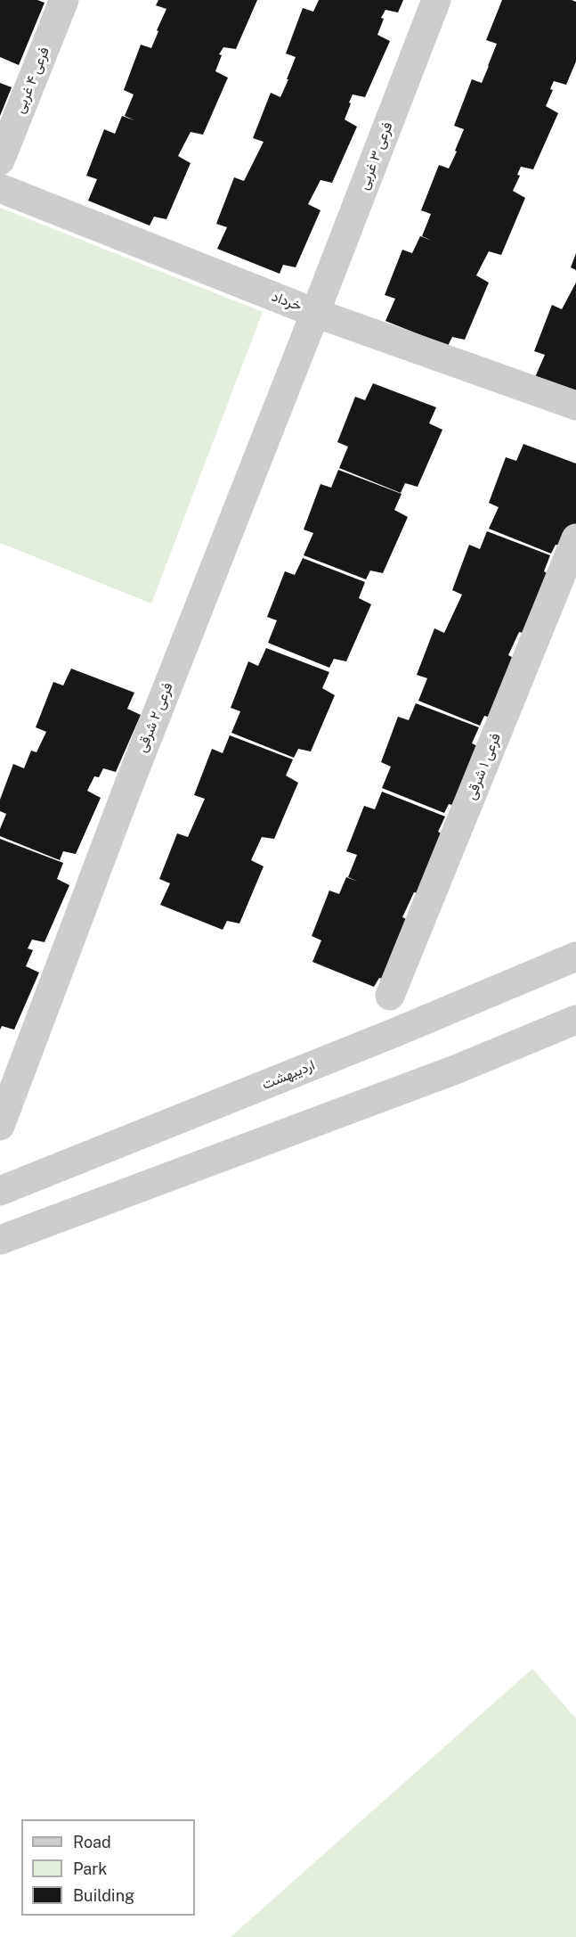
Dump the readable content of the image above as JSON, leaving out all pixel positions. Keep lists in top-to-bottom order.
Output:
{
  "streets": {
    "street": [
      "فرعی ۴ غربی",
      "فرعی ۳ غربی",
      "خرداد",
      "فرعی ۲ شرقی",
      "فرعی ۱ شرقی",
      "اردیبهشت"
    ]
  },
  "crossings": [
    ["فرعی ۳ غربی", "خرداد"],
    ["فرعی ۳ غربی", "فرعی ۲ شرقی"],
    ["خرداد", "فرعی ۲ شرقی"]
  ],
  "legend": ["Road", "Park", "Building"]
}
